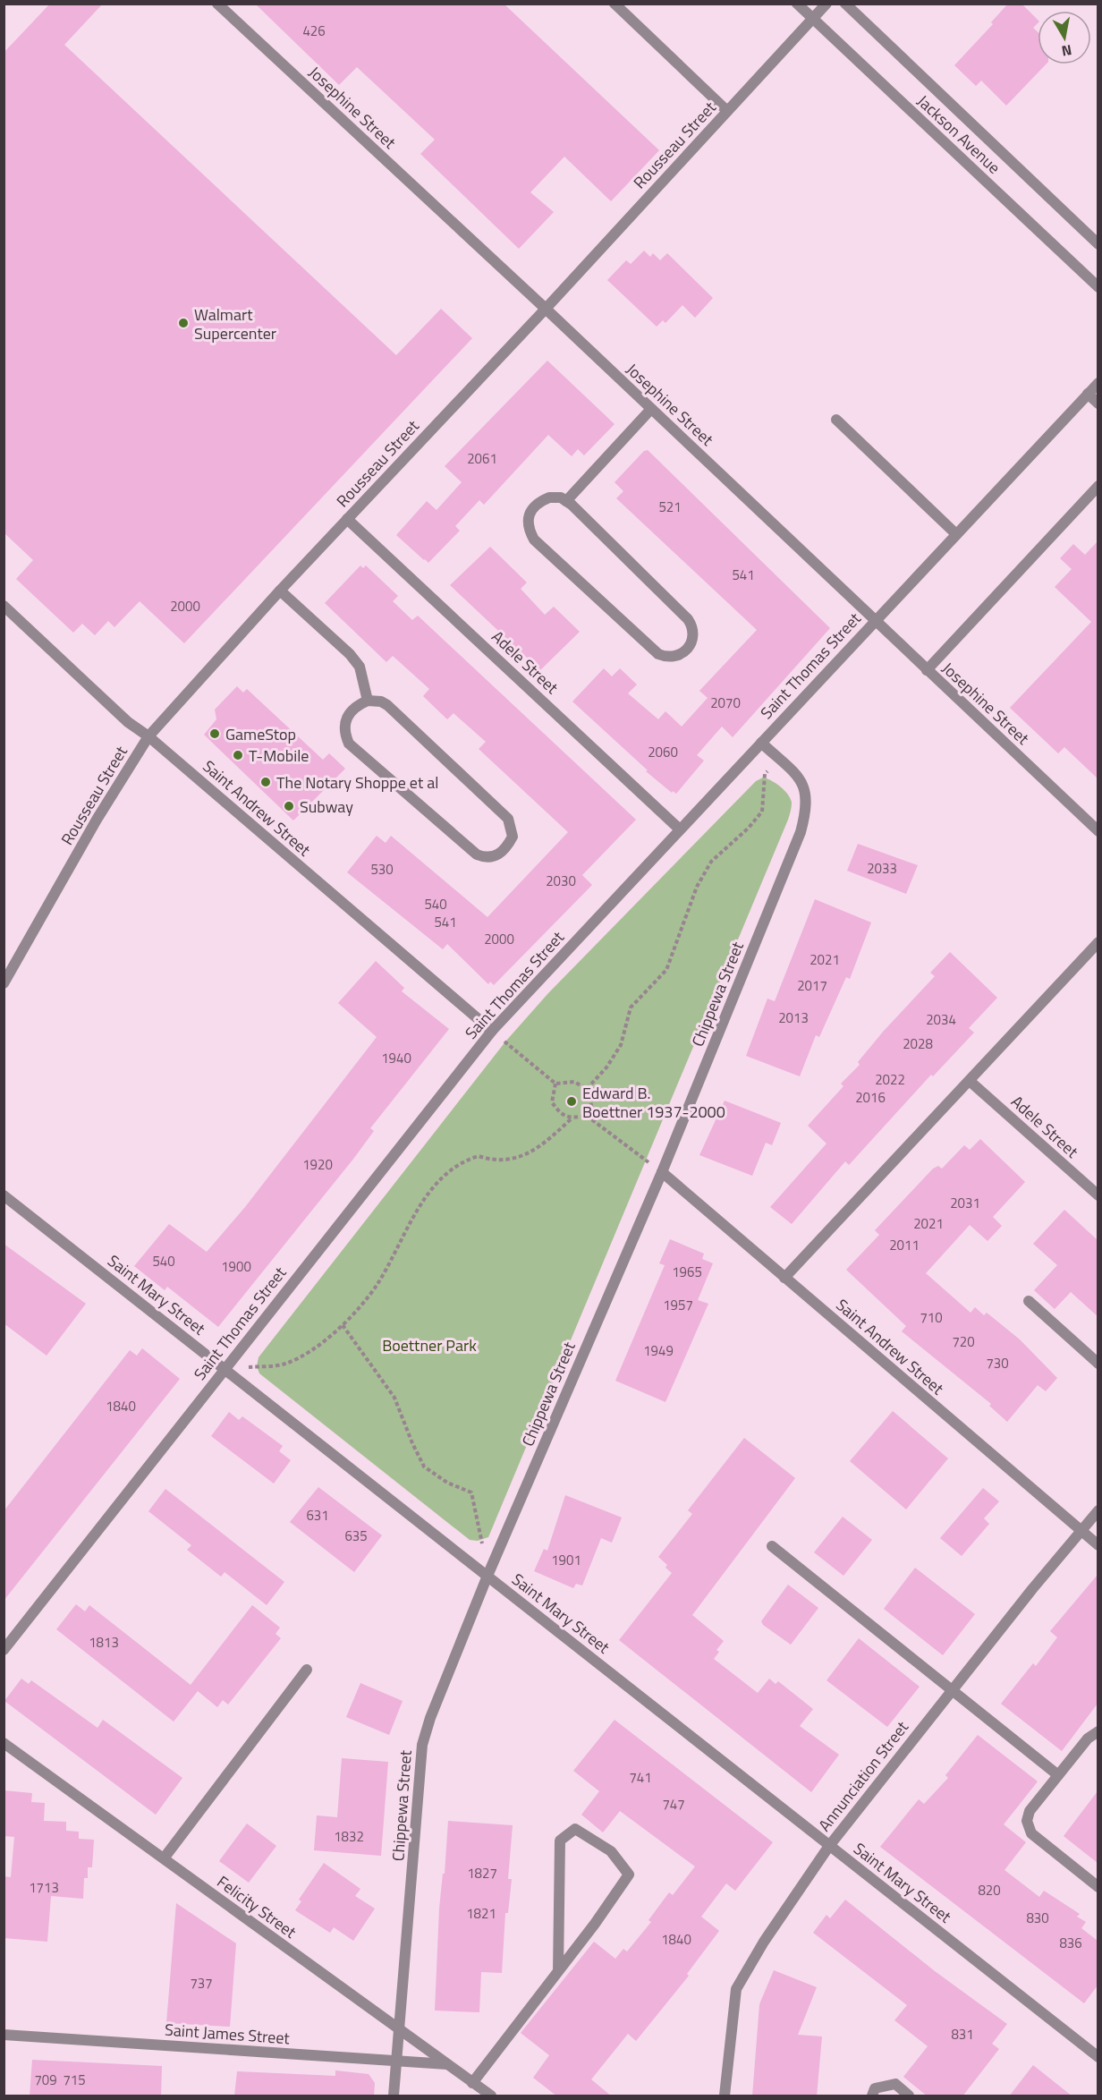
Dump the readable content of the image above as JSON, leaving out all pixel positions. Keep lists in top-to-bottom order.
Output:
{
  "streets": {
    "street": [
      "Josephine Street",
      "Jackson Avenue",
      "Rousseau Street",
      "Adele Street",
      "Saint Thomas Street",
      "Saint Andrew Street",
      "Chippewa Street",
      "Saint Mary Street",
      "Annunciation Street",
      "Felicity Street",
      "Saint James Street"
    ]
  },
  "crossings": [
    ["Josephine Street", "Rousseau Street"],
    ["Josephine Street", "Saint Thomas Street"],
    ["Jackson Avenue", "Rousseau Street"],
    ["Rousseau Street", "Adele Street"],
    ["Rousseau Street", "Saint Andrew Street"],
    ["Adele Street", "Saint Thomas Street"],
    ["Saint Thomas Street", "Saint Andrew Street"],
    ["Saint Thomas Street", "Chippewa Street"],
    ["Saint Thomas Street", "Saint Mary Street"],
    ["Saint Andrew Street", "Chippewa Street"],
    ["Saint Andrew Street", "Annunciation Street"],
    ["Chippewa Street", "Saint Mary Street"],
    ["Chippewa Street", "Felicity Street"],
    ["Chippewa Street", "Saint James Street"],
    ["Saint Mary Street", "Annunciation Street"],
    ["Felicity Street", "Saint James Street"]
  ],
  "parks": ["Boettner Park"],
  "places": [
    "Walmart Supercenter",
    "GameStop",
    "T-Mobile",
    "The Notary Shoppe et al",
    "Subway",
    "Edward B. Boettner 1937-2000"
  ],
  "house_numbers": [
    "426",
    "2061",
    "521",
    "541",
    "2000",
    "2070",
    "2060",
    "2033",
    "530",
    "2030",
    "540",
    "541",
    "2000",
    "2021",
    "2017",
    "2013",
    "2034",
    "2028",
    "1940",
    "2022",
    "2016",
    "1920",
    "2031",
    "2021",
    "2011",
    "540",
    "1900",
    "1965",
    "1957",
    "710",
    "720",
    "1949",
    "730",
    "1840",
    "631",
    "635",
    "1901",
    "1813",
    "741",
    "747",
    "1832",
    "1827",
    "1713",
    "820",
    "1821",
    "830",
    "1840",
    "836",
    "737",
    "831",
    "709",
    "715"
  ],
  "north": "bottom"
}
